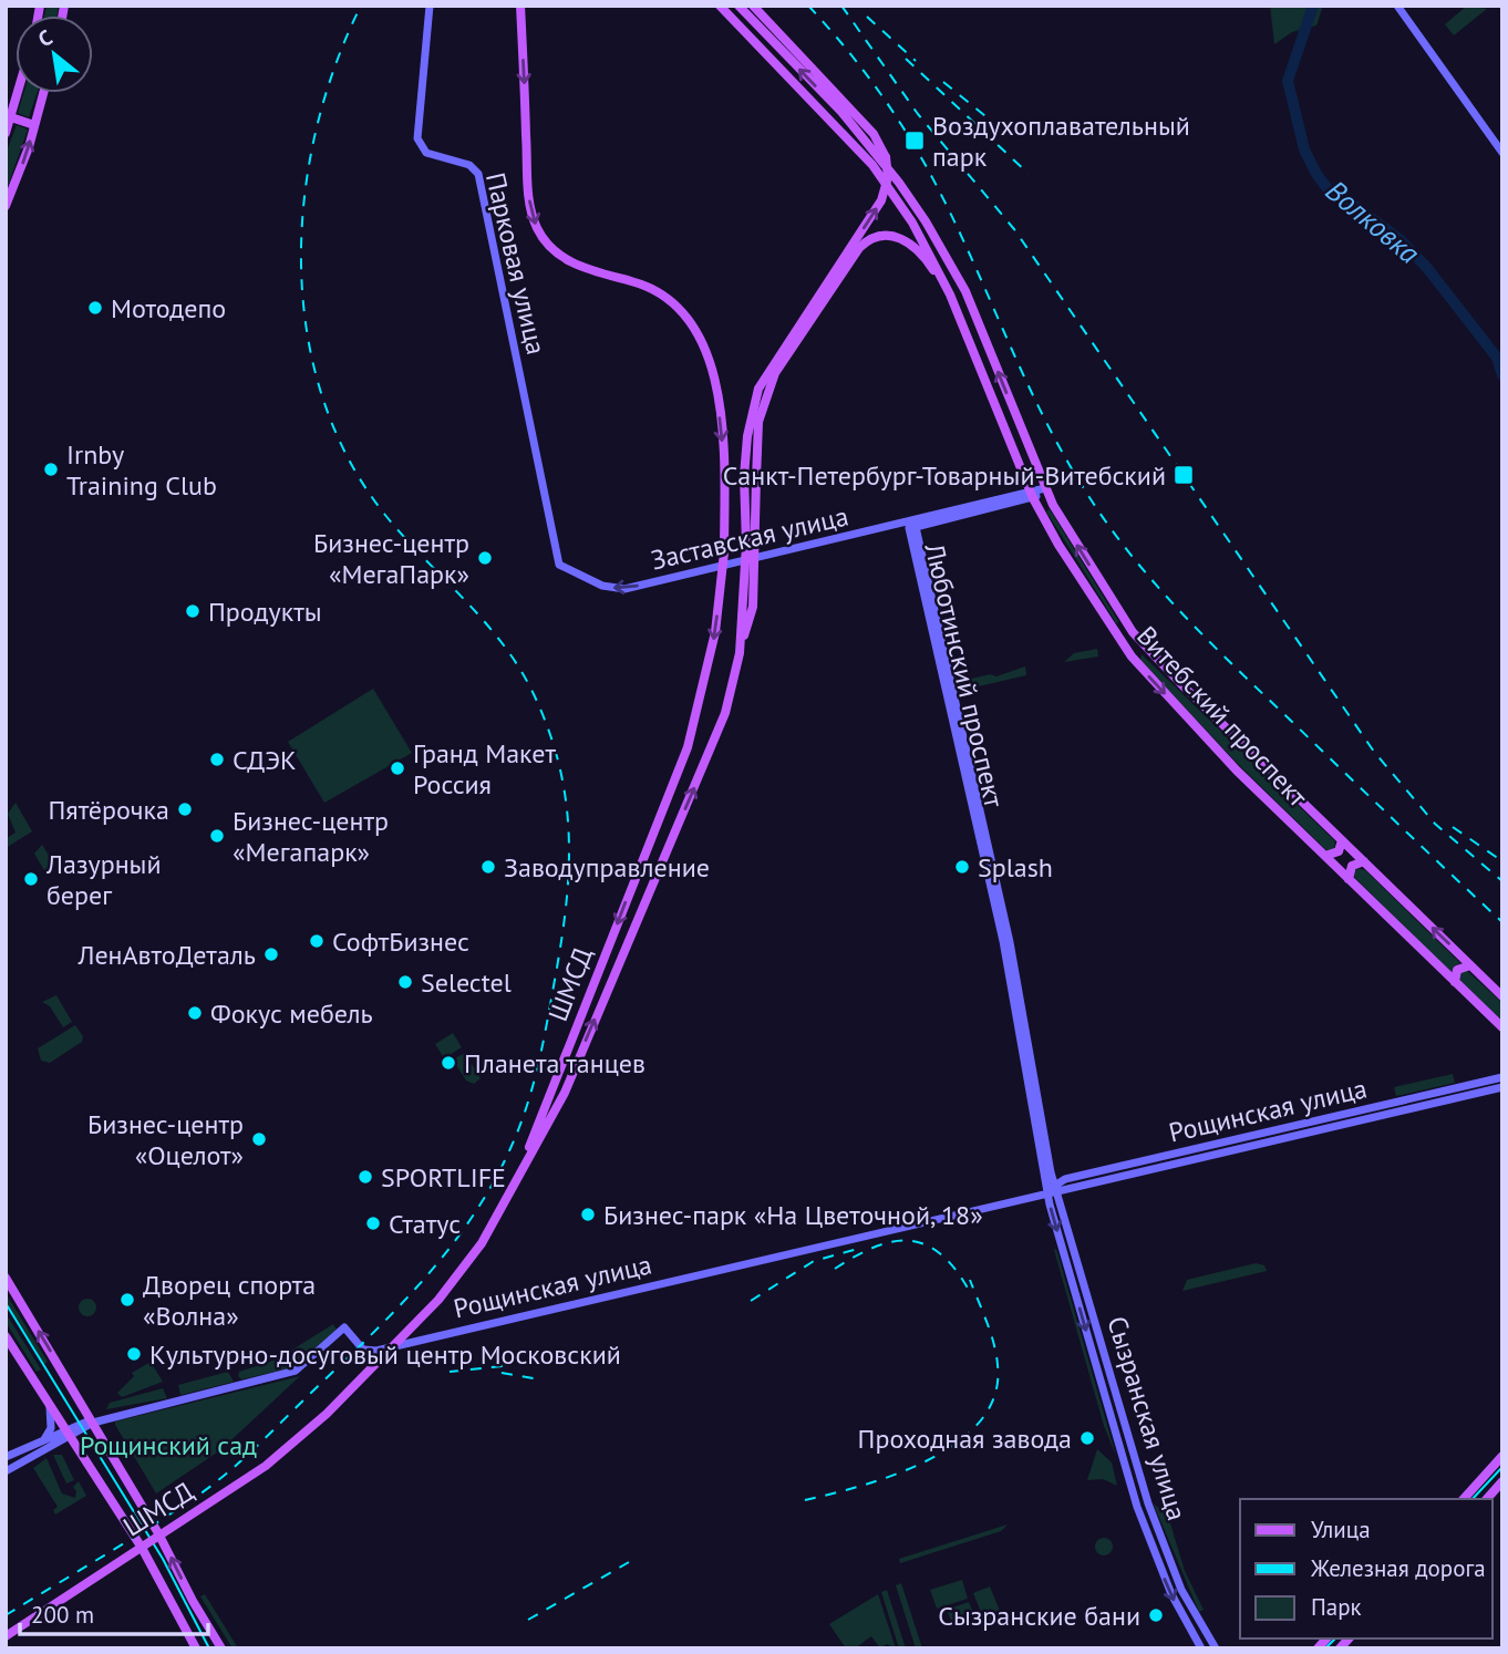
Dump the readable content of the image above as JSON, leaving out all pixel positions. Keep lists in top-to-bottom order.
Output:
{
  "streets": {
    "main road": ["Витебский проспект", "ШМСД"],
    "street": [
      "Парковая улица",
      "Заставская улица",
      "Люботинский проспект",
      "Рощинская улица",
      "Сызранская улица"
    ]
  },
  "crossings": [
    ["Парковая улица", "Заставская улица"],
    ["Заставская улица", "Люботинский проспект"],
    ["Заставская улица", "Витебский проспект"],
    ["Люботинский проспект", "Рощинская улица"],
    ["Люботинский проспект", "Сызранская улица"],
    ["Рощинская улица", "Сызранская улица"]
  ],
  "one_way": ["Заставская улица"],
  "water": ["Волковка"],
  "parks": ["Рощинский сад"],
  "places": {
    "transit": ["Воздухоплавательный парк", "Санкт-Петербург-Товарный-Витебский"],
    "other": [
      "Мотодепо",
      "Irnby Training Club",
      "Бизнес-центр «МегаПарк»",
      "Продукты",
      "СДЭК",
      "Гранд Макет Россия",
      "Пятёрочка",
      "Бизнес-центр «Мегапарк»",
      "Заводуправление",
      "Splash",
      "Лазурный берег",
      "СофтБизнес",
      "ЛенАвтоДеталь",
      "Selectel",
      "Фокус мебель",
      "Планета танцев",
      "Бизнес-центр «Оцелот»",
      "SPORTLIFE",
      "Бизнес-парк «На Цветочной, 18»",
      "Статус",
      "Дворец спорта «Волна»",
      "Культурно-досуговый центр Московский",
      "Проходная завода",
      "Сызранские бани"
    ]
  },
  "legend": ["Улица", "Железная дорога", "Парк"],
  "scale_bar": "200 m",
  "north": "top left"
}
